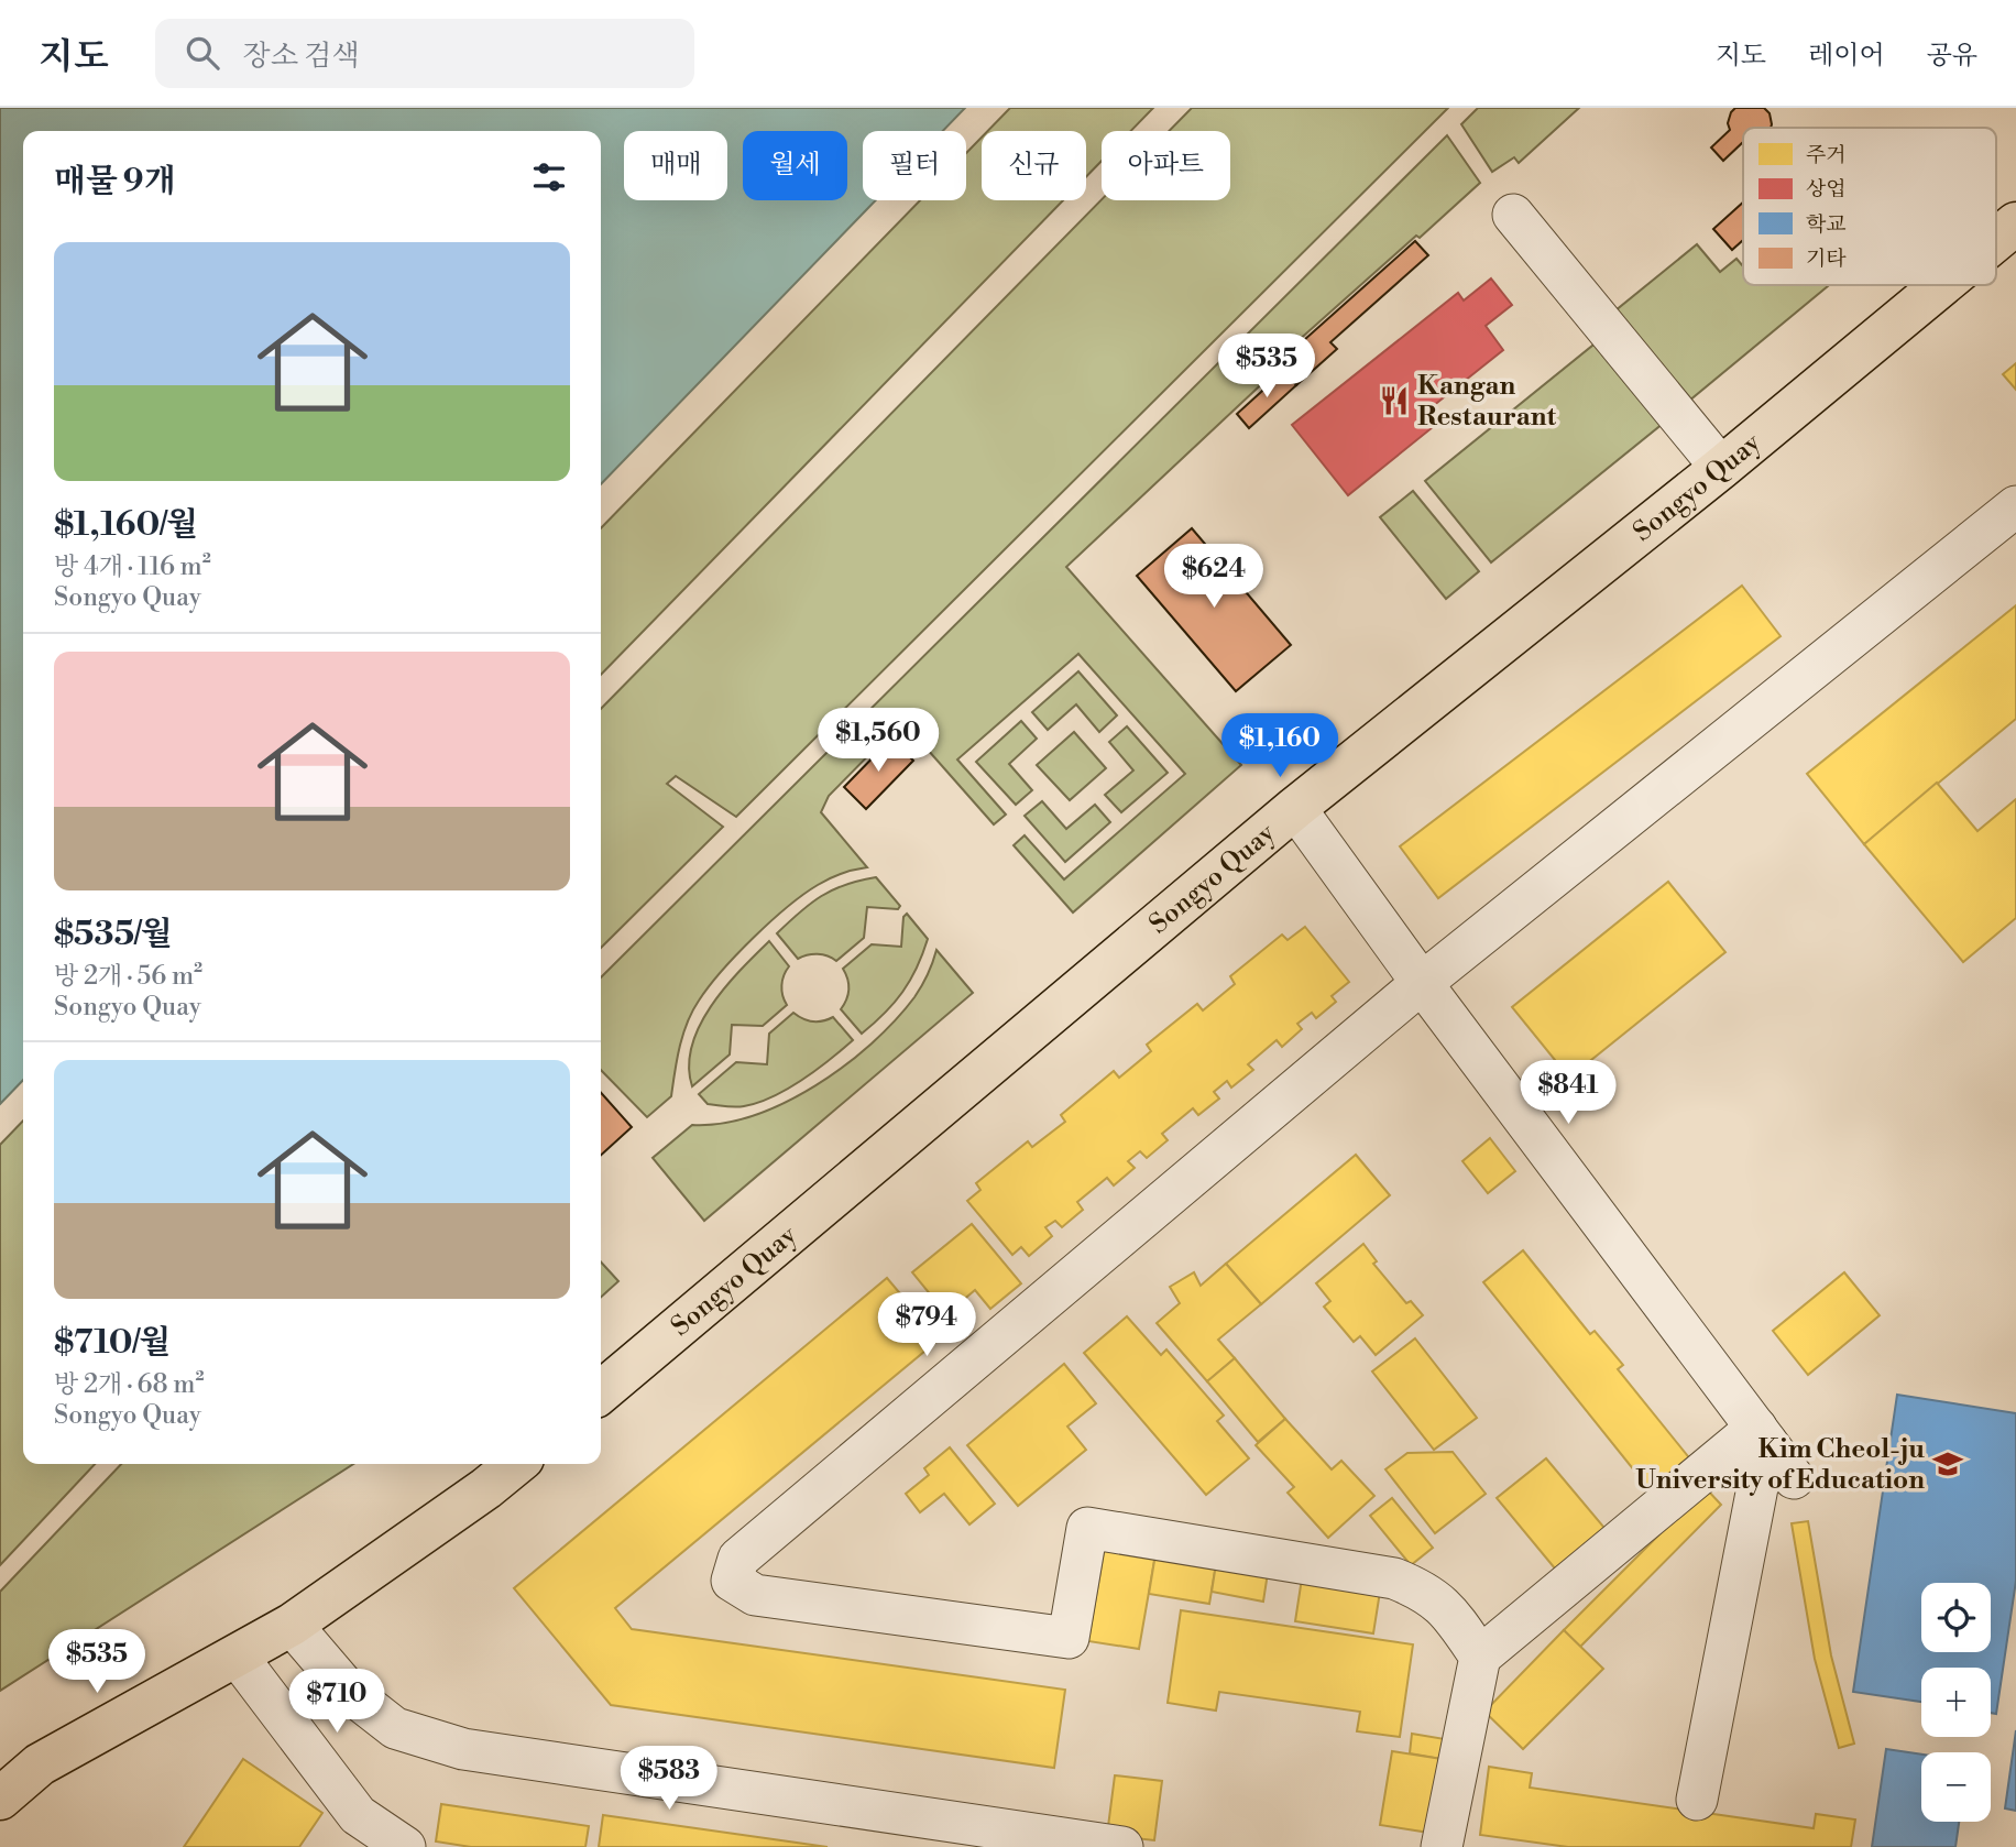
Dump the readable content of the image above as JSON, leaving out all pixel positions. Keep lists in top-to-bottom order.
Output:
{
  "streets": {
    "main road": ["Songyo Quay"]
  },
  "places": {
    "restaurant": ["Kangan Restaurant"],
    "school or university": ["Kim Cheol-ju University of Education"]
  },
  "legend": [
    "주거",
    "상업",
    "학교",
    "기타"
  ],
  "page": {
    "header": "지도",
    "search": "장소 검색",
    "nav": ["지도", "레이어", "공유"],
    "chip": [
      "매매",
      "월세",
      "필터",
      "신규",
      "아파트"
    ],
    "heading": "매물 9개",
    "list": [
      {
        "name": "$1,160/월",
        "note": "방 4개 · 116 m² · Songyo Quay"
      },
      {
        "name": "$535/월",
        "note": "방 2개 · 56 m² · Songyo Quay"
      },
      {
        "name": "$710/월",
        "note": "방 2개 · 68 m² · Songyo Quay"
      }
    ],
    "price": [
      "$535",
      "$624",
      "$1,560",
      "$1,160",
      "$841",
      "$794",
      "$535",
      "$710",
      "$583"
    ],
    "map_buttons": ["+", "−"]
  }
}
